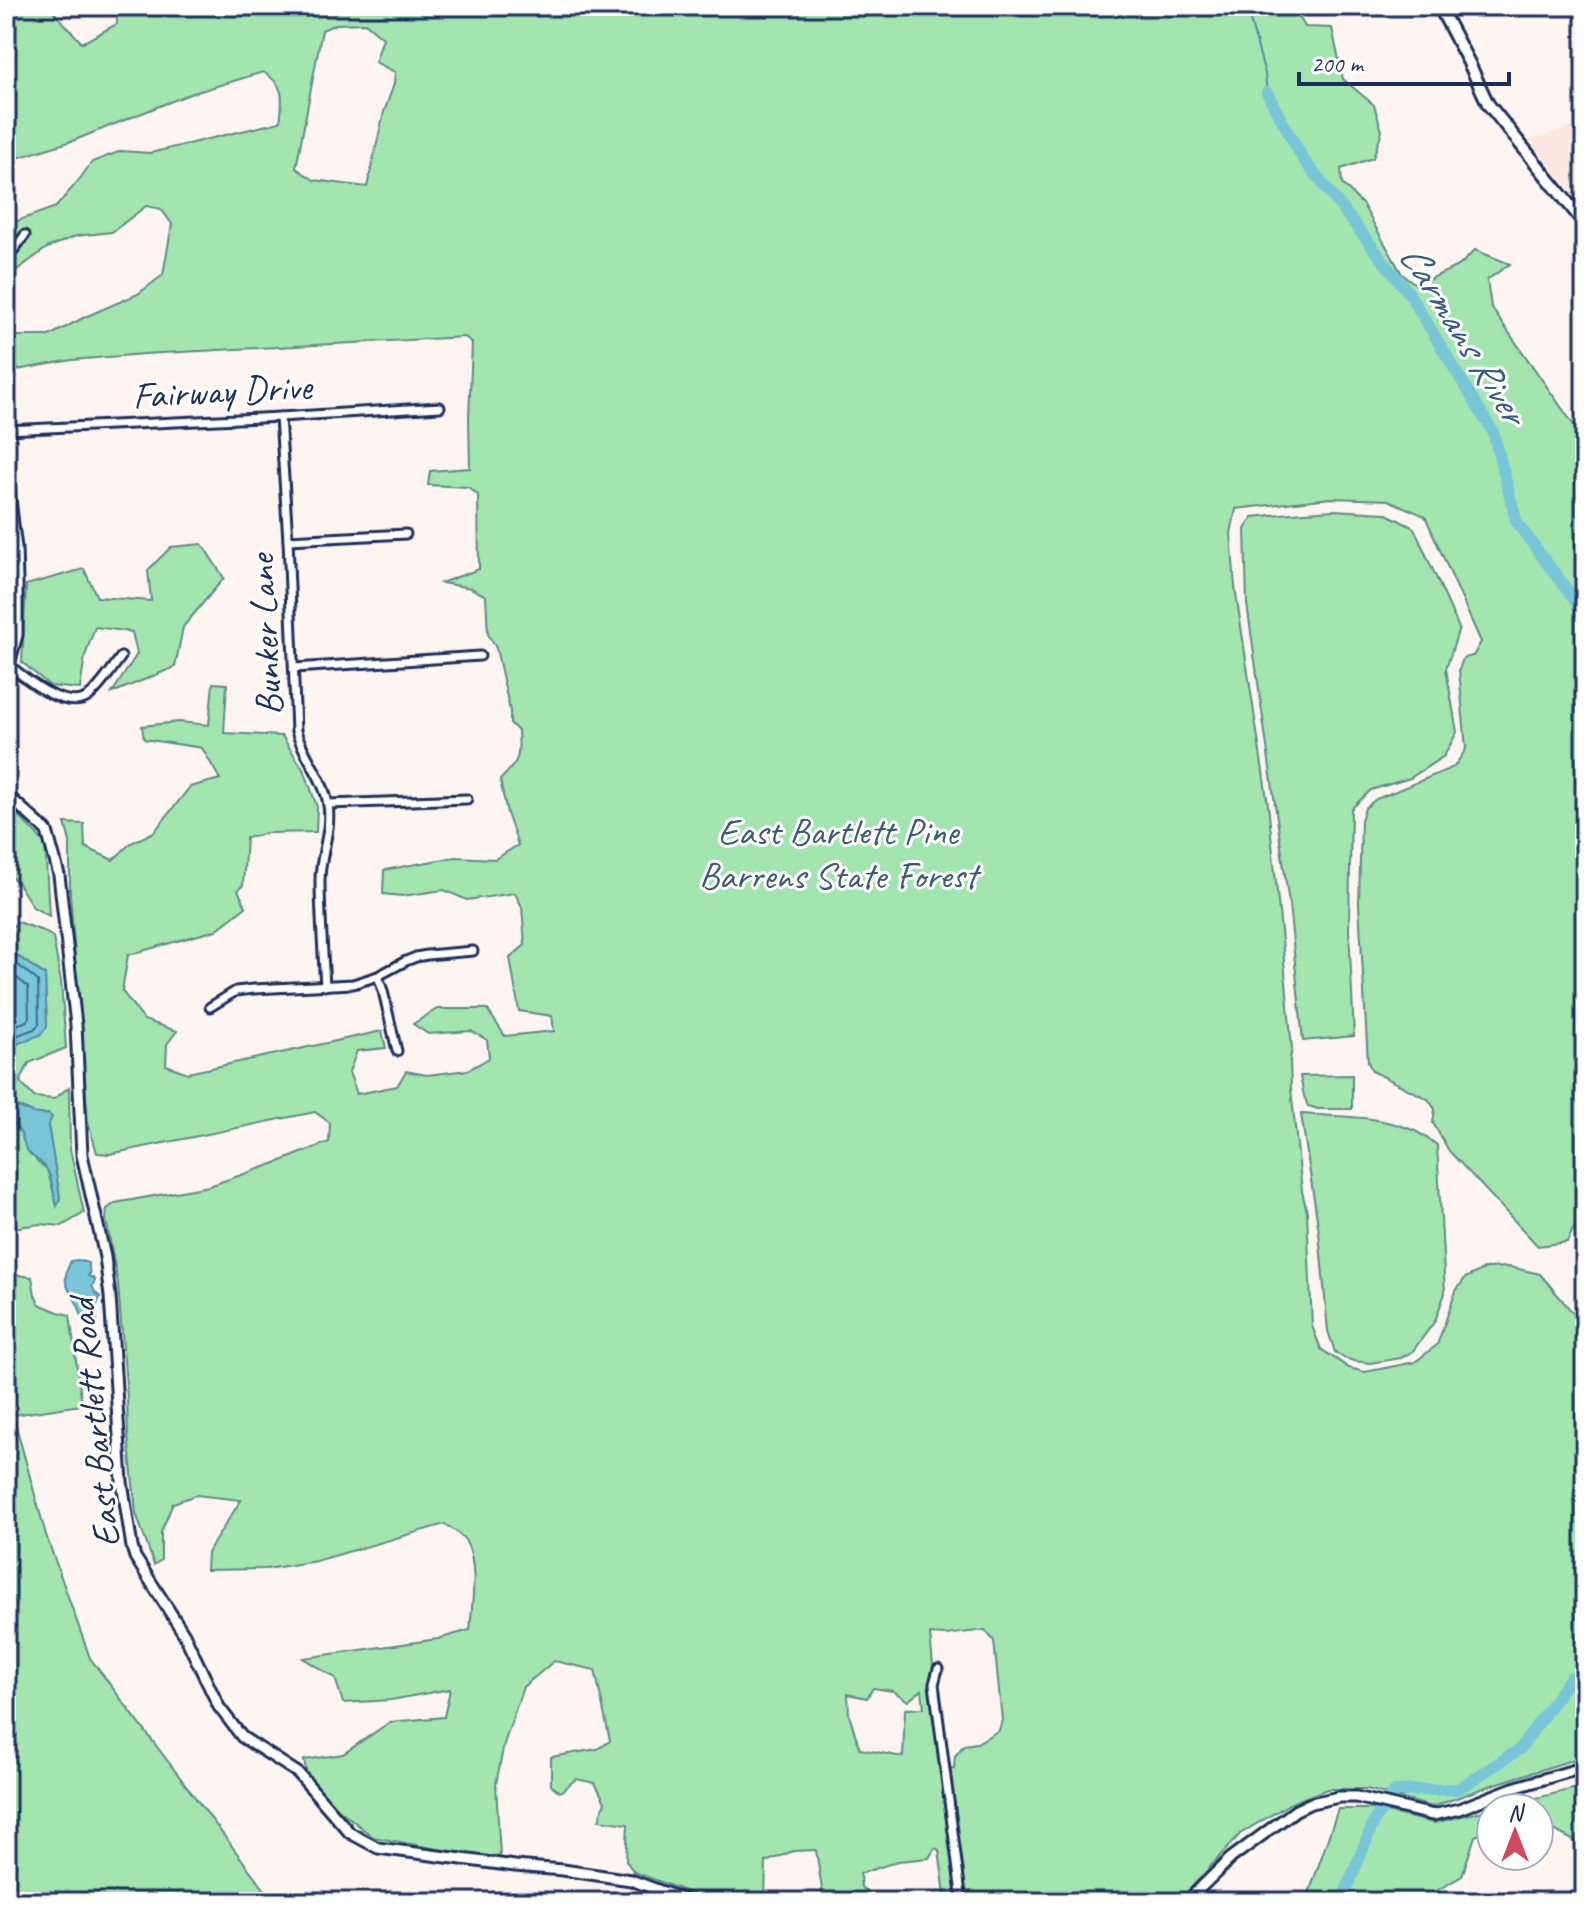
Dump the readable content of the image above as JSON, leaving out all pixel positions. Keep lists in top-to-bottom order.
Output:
{
  "streets": {
    "street": ["Fairway Drive", "Bunker Lane", "East Bartlett Road"]
  },
  "crossings": [
    ["Fairway Drive", "Bunker Lane"]
  ],
  "water": ["Carmans River"],
  "parks": ["East Bartlett Pine Barrens State Forest"],
  "scale_bar": "200 m",
  "north": "top"
}
